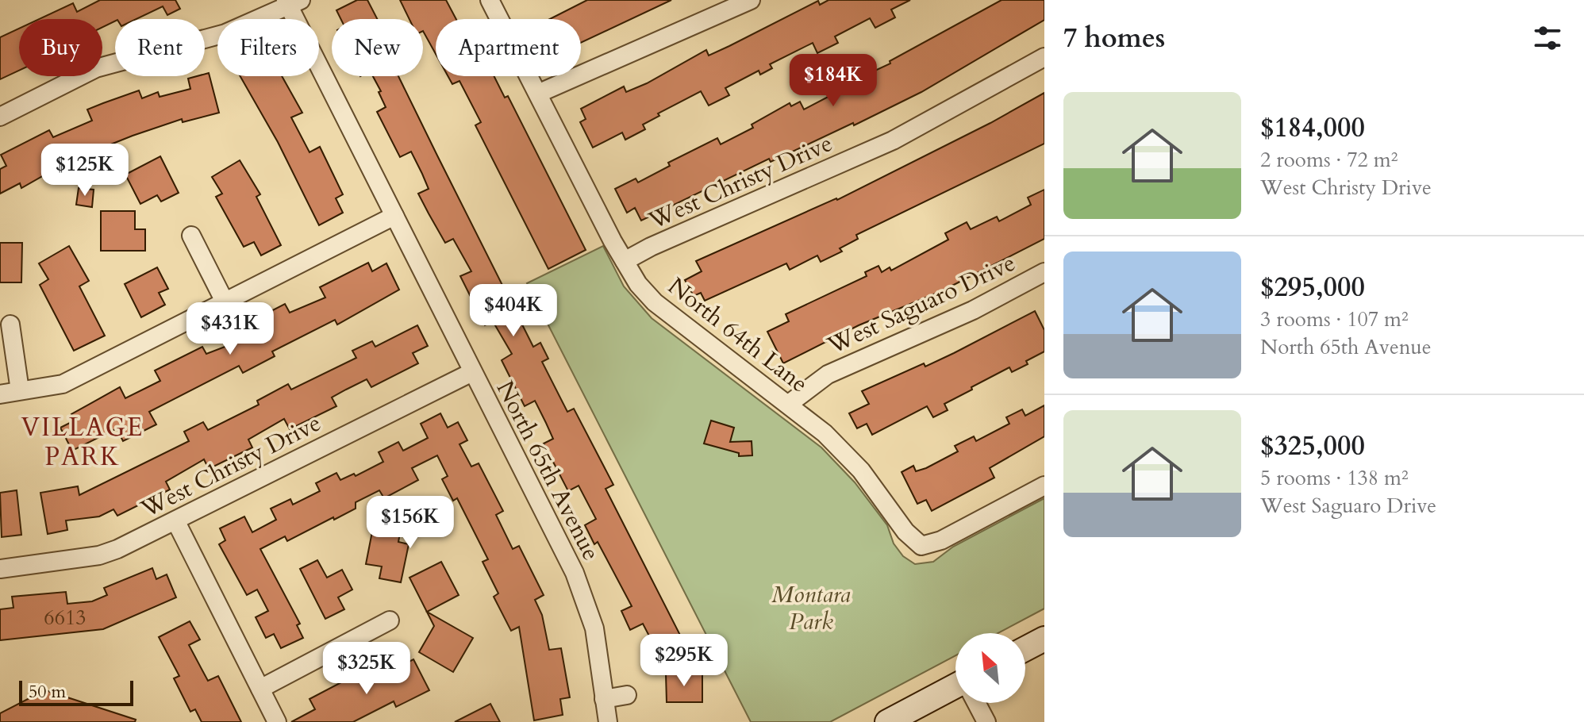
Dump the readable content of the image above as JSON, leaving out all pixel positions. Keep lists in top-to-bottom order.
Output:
{
  "streets": {
    "street": [
      "West Christy Drive",
      "West Saguaro Drive",
      "North 64th Lane",
      "North 65th Avenue"
    ]
  },
  "crossings": [
    ["West Christy Drive", "North 64th Lane"],
    ["West Christy Drive", "North 65th Avenue"],
    ["West Saguaro Drive", "North 64th Lane"]
  ],
  "districts": ["VILLAGE PARK"],
  "parks": ["Montara Park"],
  "house_numbers": ["6613"],
  "scale_bar": "50 m",
  "north": "top left",
  "page": {
    "heading": "7 homes",
    "chip": [
      "Buy",
      "Rent",
      "Filters",
      "New",
      "Apartment"
    ],
    "price": [
      "$184K",
      "$125K",
      "$404K",
      "$431K",
      "$156K",
      "$295K",
      "$325K"
    ],
    "list": [
      {
        "name": "$184,000",
        "note": "2 rooms · 72 m² · West Christy Drive"
      },
      {
        "name": "$295,000",
        "note": "3 rooms · 107 m² · North 65th Avenue"
      },
      {
        "name": "$325,000",
        "note": "5 rooms · 138 m² · West Saguaro Drive"
      }
    ],
    "scale": "50 m"
  }
}
